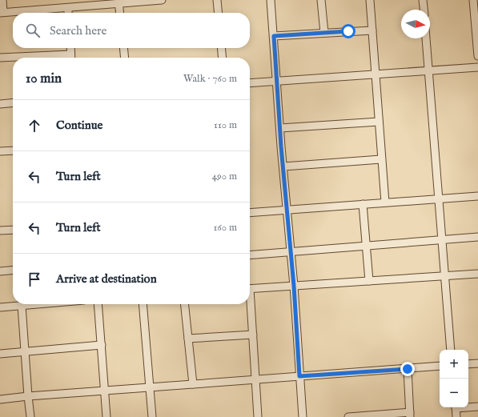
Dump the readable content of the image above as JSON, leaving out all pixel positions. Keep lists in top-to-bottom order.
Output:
{
  "north": "right",
  "page": {
    "search": "Search here",
    "heading": ["10 min", "Walk · 760 m"],
    "list": [
      ["Continue", "110 m"],
      ["Turn left", "490 m"],
      ["Turn left", "160 m"],
      "Arrive at destination"
    ],
    "map_buttons": ["+", "−"]
  }
}
